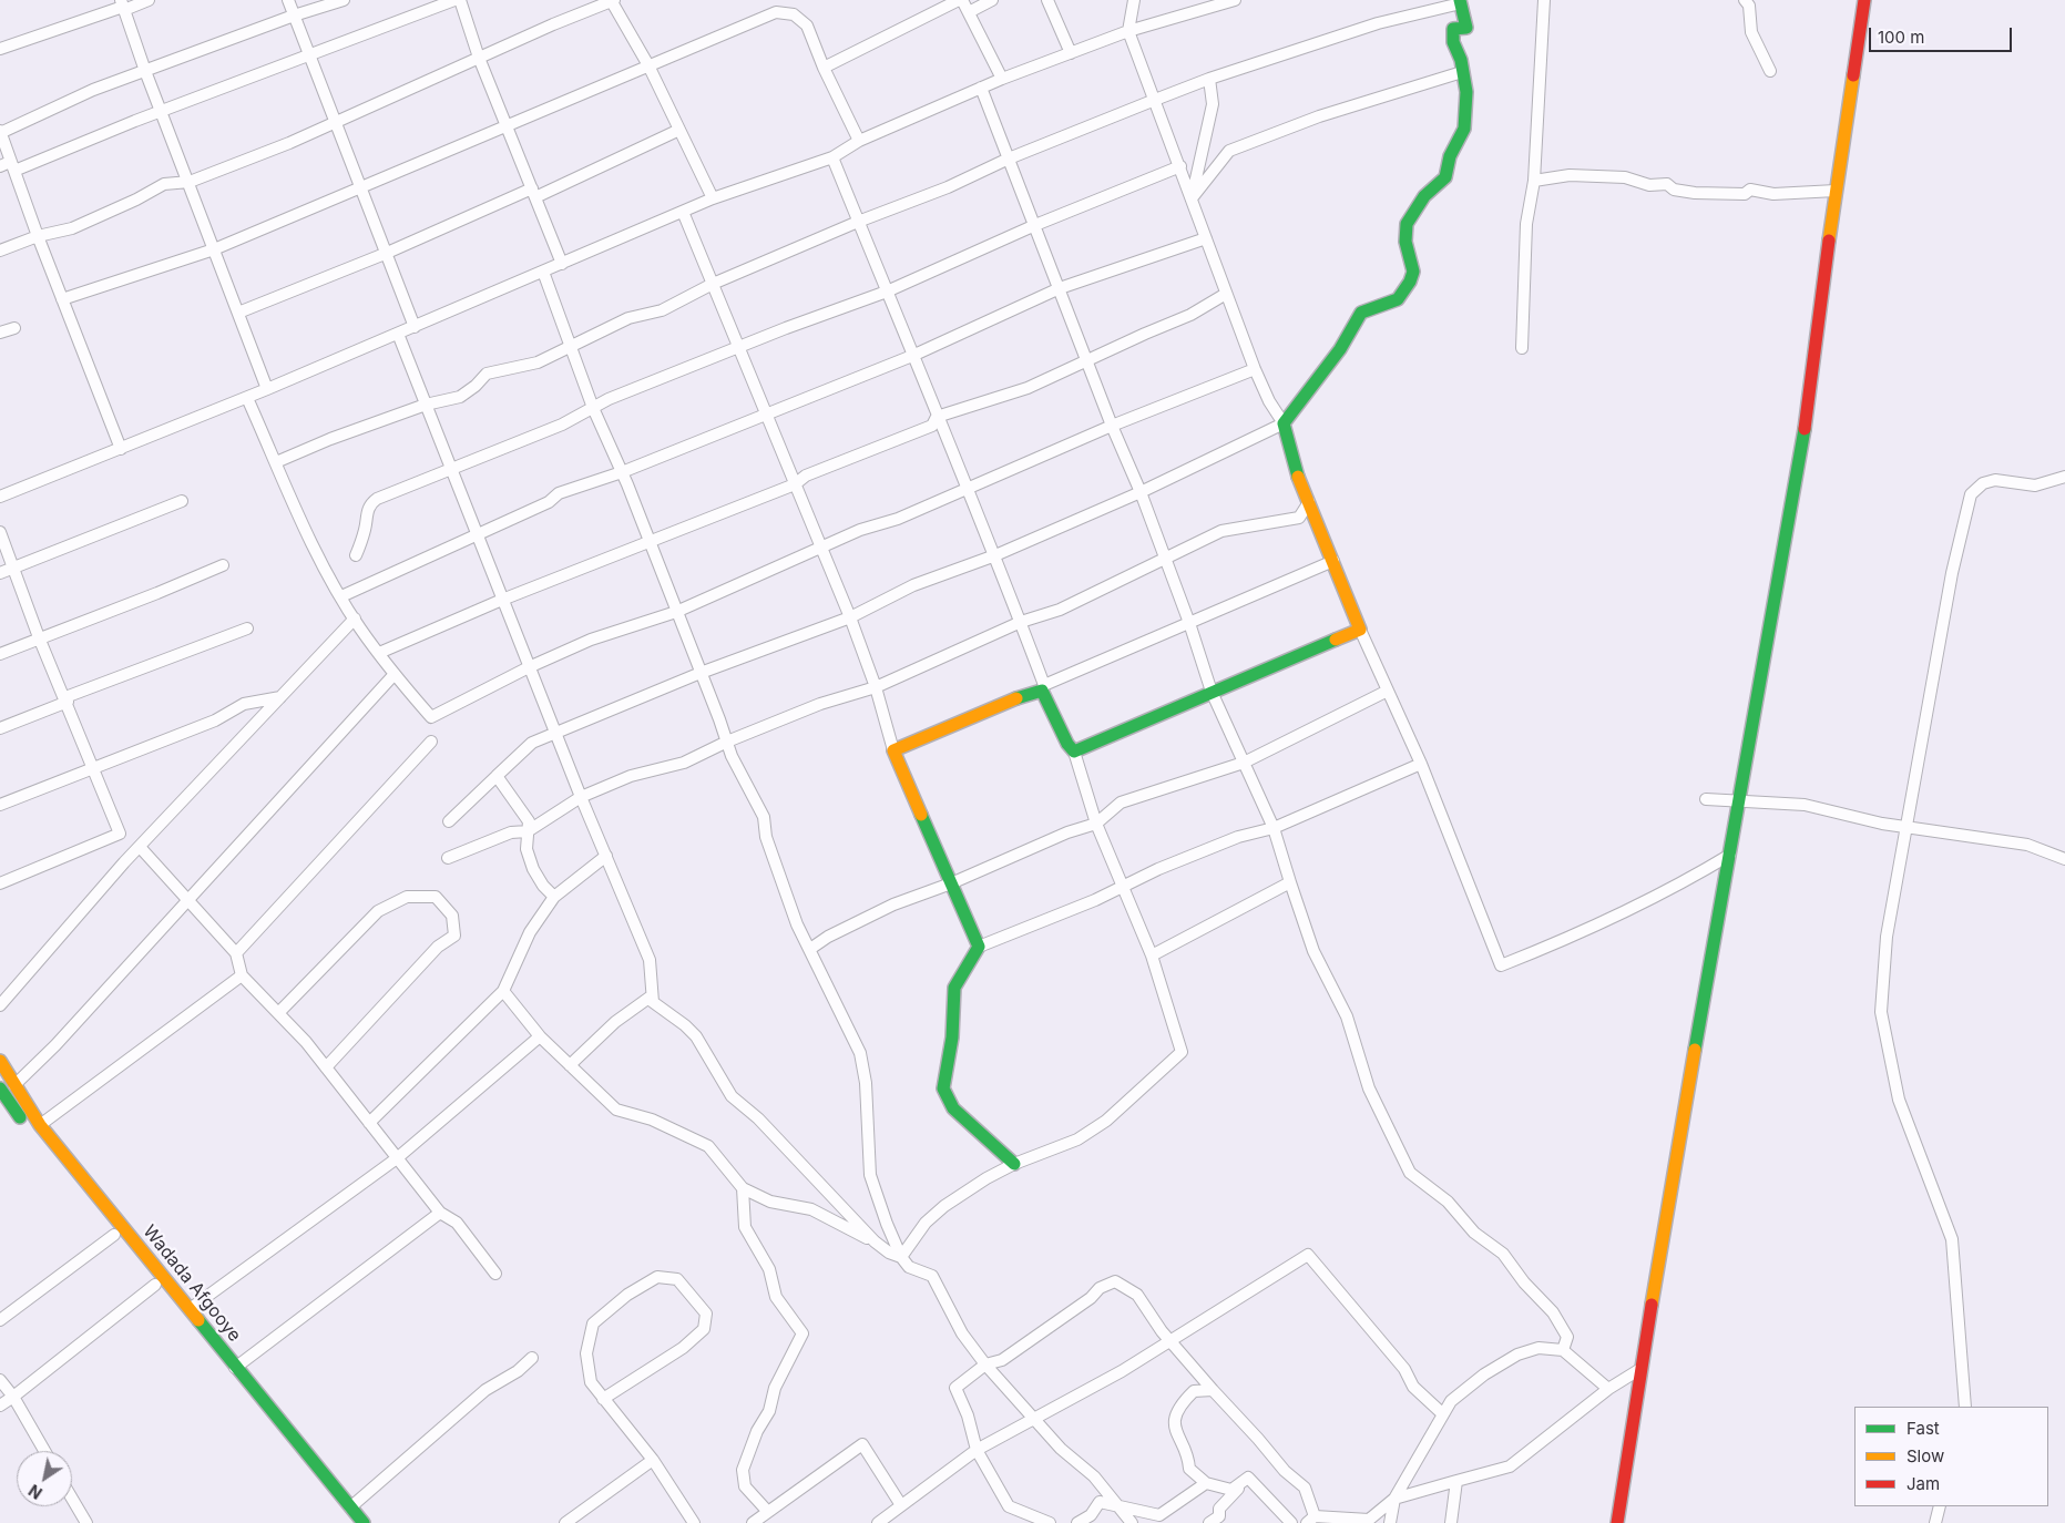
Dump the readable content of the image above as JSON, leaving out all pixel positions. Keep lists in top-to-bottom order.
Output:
{
  "streets": {
    "main road": ["Wadada Afgooye"]
  },
  "legend": ["Fast", "Slow", "Jam"],
  "scale_bar": "100 m",
  "north": "bottom left"
}
